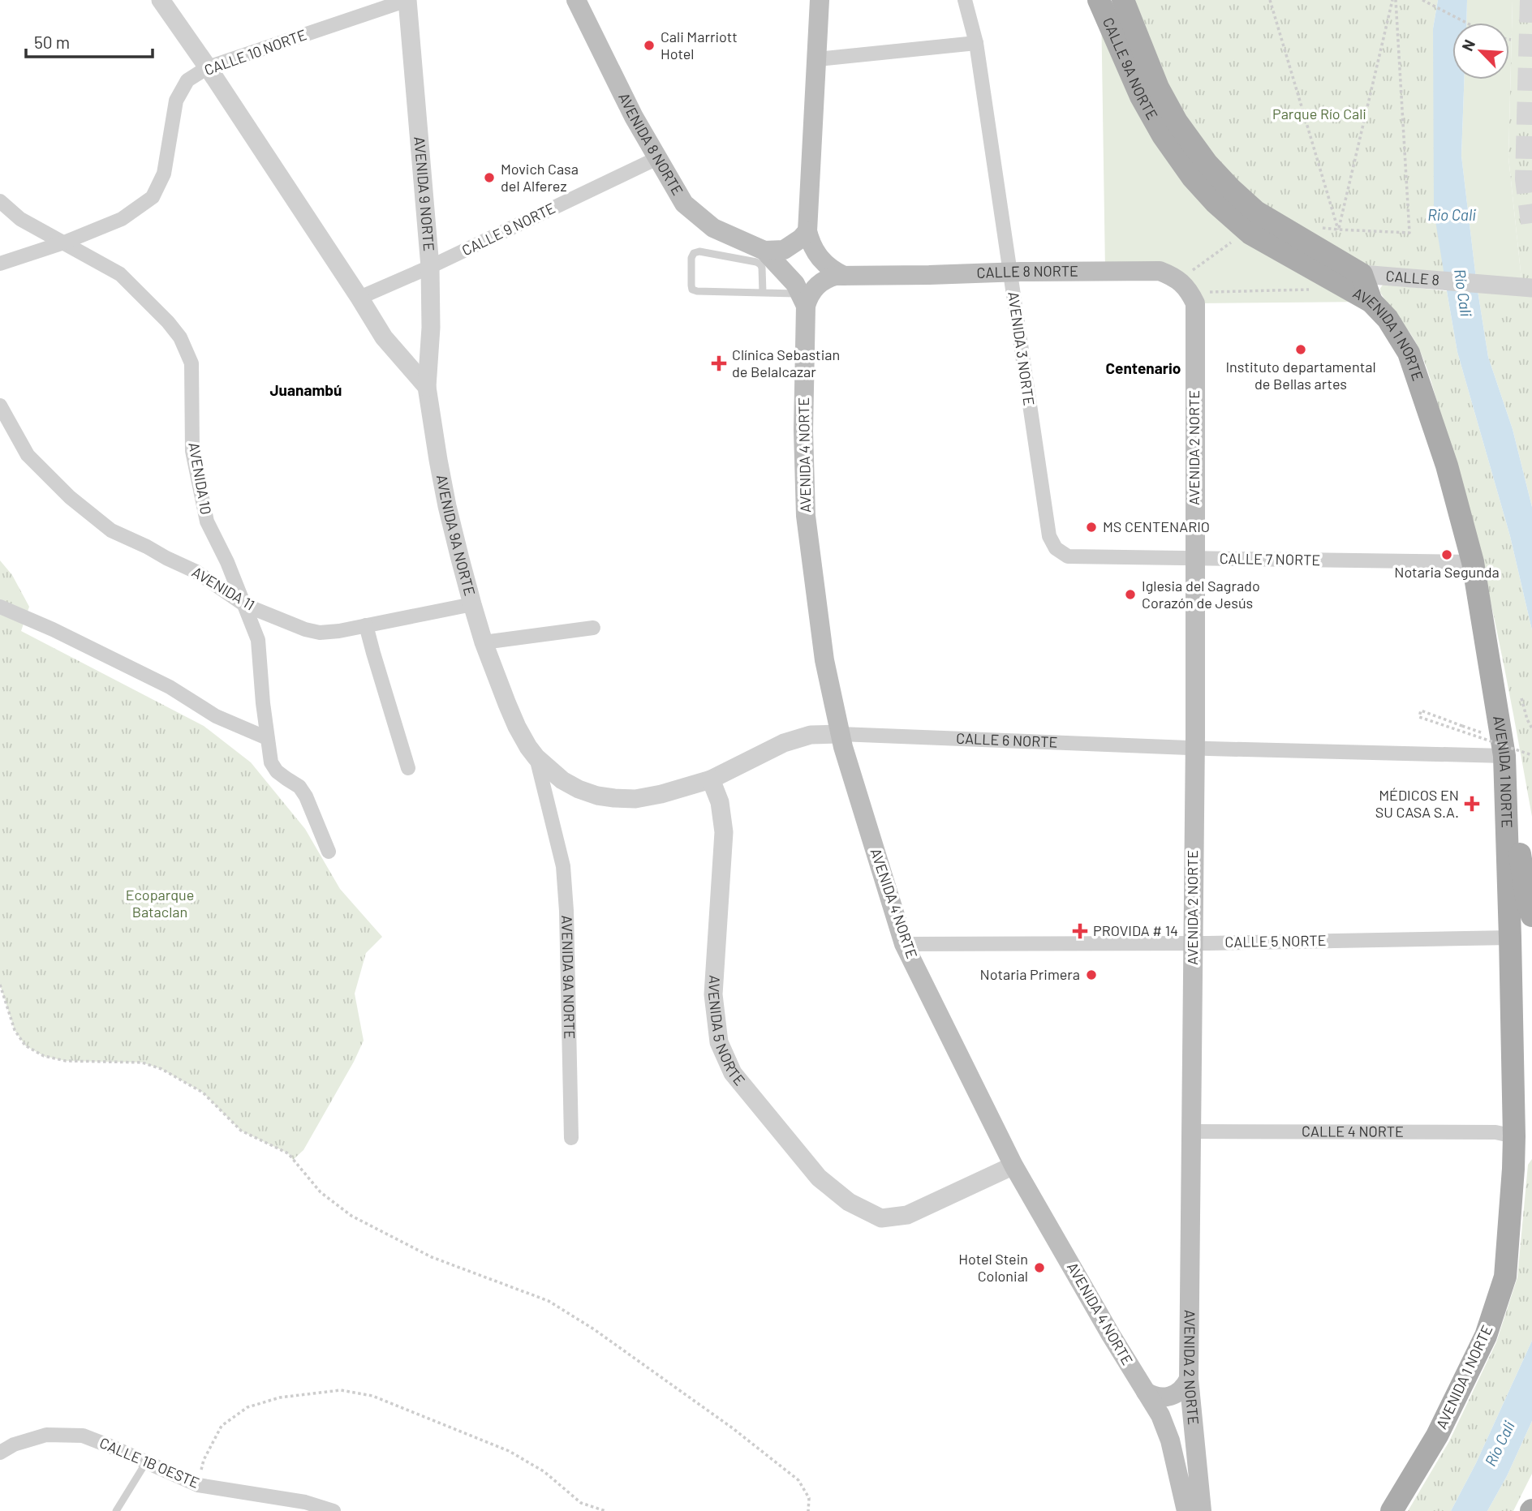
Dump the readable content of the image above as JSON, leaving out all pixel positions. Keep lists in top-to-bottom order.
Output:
{
  "streets": {
    "main road": [
      "CALLE 9A NORTE",
      "AVENIDA 8 NORTE",
      "CALLE 8 NORTE",
      "AVENIDA 1 NORTE",
      "AVENIDA 2 NORTE",
      "AVENIDA 4 NORTE"
    ],
    "street": [
      "CALLE 10 NORTE",
      "AVENIDA 9 NORTE",
      "CALLE 9 NORTE",
      "CALLE 8",
      "AVENIDA 3 NORTE",
      "AVENIDA 10",
      "AVENIDA 9A NORTE",
      "CALLE 7 NORTE",
      "AVENIDA 11",
      "CALLE 6 NORTE",
      "CALLE 5 NORTE",
      "AVENIDA 5 NORTE",
      "CALLE 4 NORTE",
      "CALLE 1B OESTE"
    ]
  },
  "crossings": [
    ["CALLE 10 NORTE", "AVENIDA 9 NORTE"],
    ["CALLE 10 NORTE", "AVENIDA 10"],
    ["CALLE 9A NORTE", "AVENIDA 1 NORTE"],
    ["AVENIDA 8 NORTE", "CALLE 9 NORTE"],
    ["AVENIDA 8 NORTE", "CALLE 8 NORTE"],
    ["AVENIDA 8 NORTE", "AVENIDA 4 NORTE"],
    ["AVENIDA 9 NORTE", "CALLE 9 NORTE"],
    ["AVENIDA 9 NORTE", "AVENIDA 9A NORTE"],
    ["CALLE 8 NORTE", "AVENIDA 3 NORTE"],
    ["CALLE 8 NORTE", "AVENIDA 2 NORTE"],
    ["CALLE 8 NORTE", "AVENIDA 4 NORTE"],
    ["AVENIDA 1 NORTE", "CALLE 7 NORTE"],
    ["AVENIDA 1 NORTE", "CALLE 6 NORTE"],
    ["AVENIDA 1 NORTE", "CALLE 5 NORTE"],
    ["AVENIDA 1 NORTE", "CALLE 4 NORTE"],
    ["AVENIDA 3 NORTE", "CALLE 7 NORTE"],
    ["AVENIDA 2 NORTE", "CALLE 7 NORTE"],
    ["AVENIDA 2 NORTE", "CALLE 6 NORTE"],
    ["AVENIDA 2 NORTE", "CALLE 5 NORTE"],
    ["AVENIDA 2 NORTE", "CALLE 4 NORTE"],
    ["AVENIDA 4 NORTE", "CALLE 6 NORTE"],
    ["AVENIDA 4 NORTE", "CALLE 5 NORTE"],
    ["AVENIDA 4 NORTE", "AVENIDA 5 NORTE"],
    ["AVENIDA 10", "AVENIDA 11"],
    ["AVENIDA 9A NORTE", "AVENIDA 11"],
    ["AVENIDA 9A NORTE", "CALLE 6 NORTE"],
    ["CALLE 6 NORTE", "AVENIDA 5 NORTE"]
  ],
  "districts": ["Centenario", "Juanambú"],
  "water": ["Rio Cali", "Río Cali"],
  "parks": ["Parque Río Cali", "Ecoparque Bataclan"],
  "places": {
    "other": [
      "Cali Marriott Hotel",
      "Movich Casa del Alferez",
      "Instituto departamental de Bellas artes",
      "MS CENTENARIO",
      "Notaria Segunda",
      "Iglesia del Sagrado Corazón de Jesús",
      "Notaria Primera",
      "Hotel Stein Colonial"
    ],
    "health": ["Clínica Sebastian de Belalcazar", "MÉDICOS EN SU CASA S.A.", "PROVIDA # 14"]
  },
  "scale_bar": "50 m",
  "north": "top left"
}
